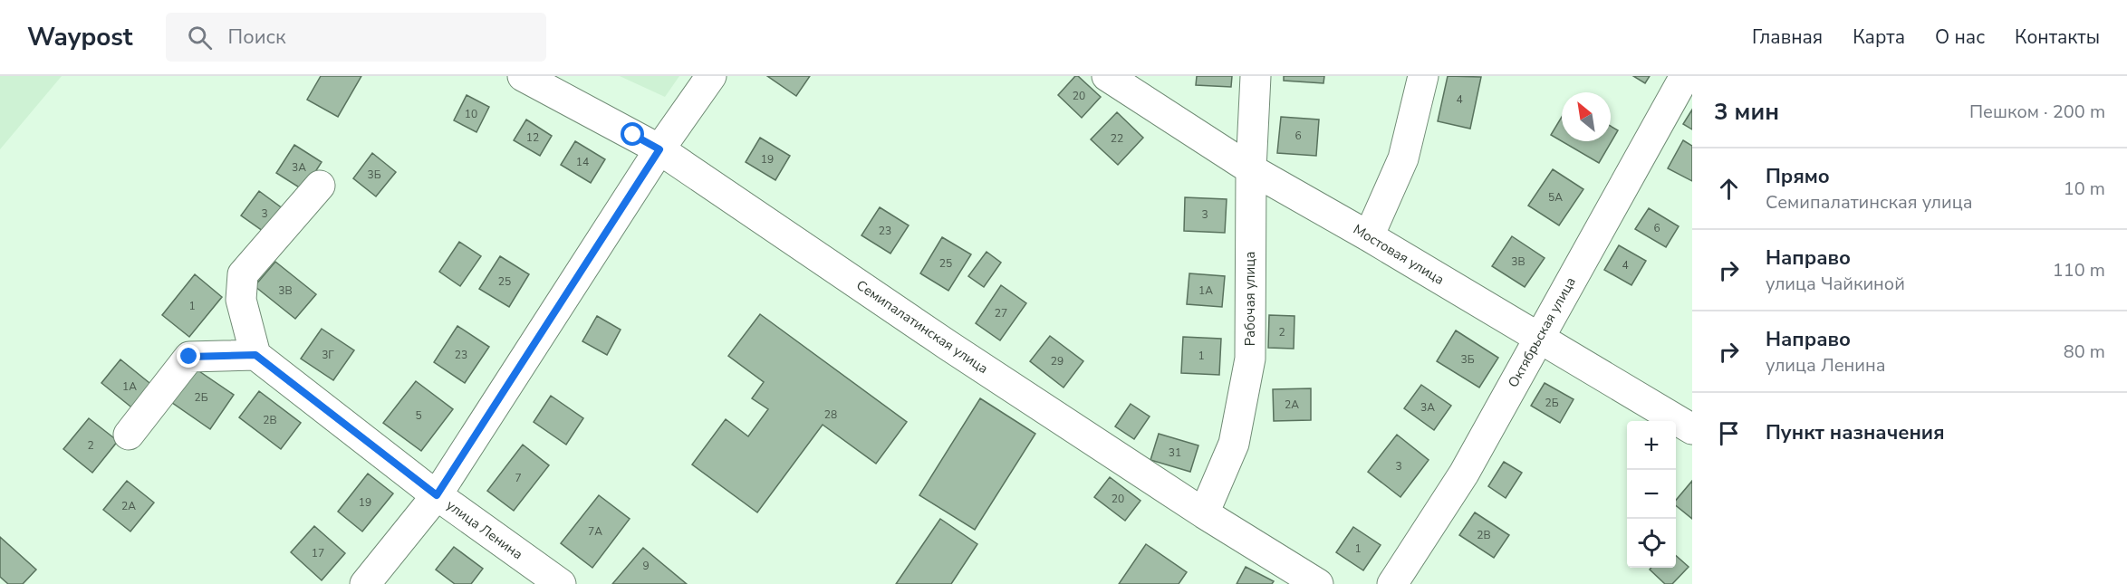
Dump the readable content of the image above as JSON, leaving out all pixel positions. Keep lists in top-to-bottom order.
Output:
{
  "streets": {
    "street": [
      "Мостовая улица",
      "Рабочая улица",
      "Семипалатинская улица",
      "Октябрьская улица",
      "улица Ленина"
    ]
  },
  "crossings": [
    ["Мостовая улица", "Рабочая улица"],
    ["Мостовая улица", "Октябрьская улица"],
    ["Рабочая улица", "Семипалатинская улица"]
  ],
  "house_numbers": [
    "20",
    "4",
    "10",
    "6",
    "12",
    "22",
    "19",
    "14",
    "3А",
    "3Б",
    "5А",
    "3",
    "3",
    "6",
    "23",
    "3В",
    "25",
    "4",
    "25",
    "3В",
    "1А",
    "1",
    "27",
    "2",
    "3Г",
    "23",
    "1",
    "3Б",
    "29",
    "1А",
    "2Б",
    "2Б",
    "2А",
    "3А",
    "28",
    "5",
    "2В",
    "2",
    "31",
    "3",
    "7",
    "20",
    "19",
    "2А",
    "7А",
    "2В",
    "1",
    "17",
    "9"
  ],
  "north": "top left",
  "page": {
    "header": "Waypost",
    "search": "Поиск",
    "nav": [
      "Главная",
      "Карта",
      "О нас",
      "Контакты"
    ],
    "heading": ["3 мин", "Пешком · 200 m"],
    "list": [
      ["Прямо", "Семипалатинская улица", "10 m"],
      ["Направо", "улица Чайкиной", "110 m"],
      ["Направо", "улица Ленина", "80 m"],
      "Пункт назначения"
    ],
    "map_buttons": ["+", "−"]
  }
}
